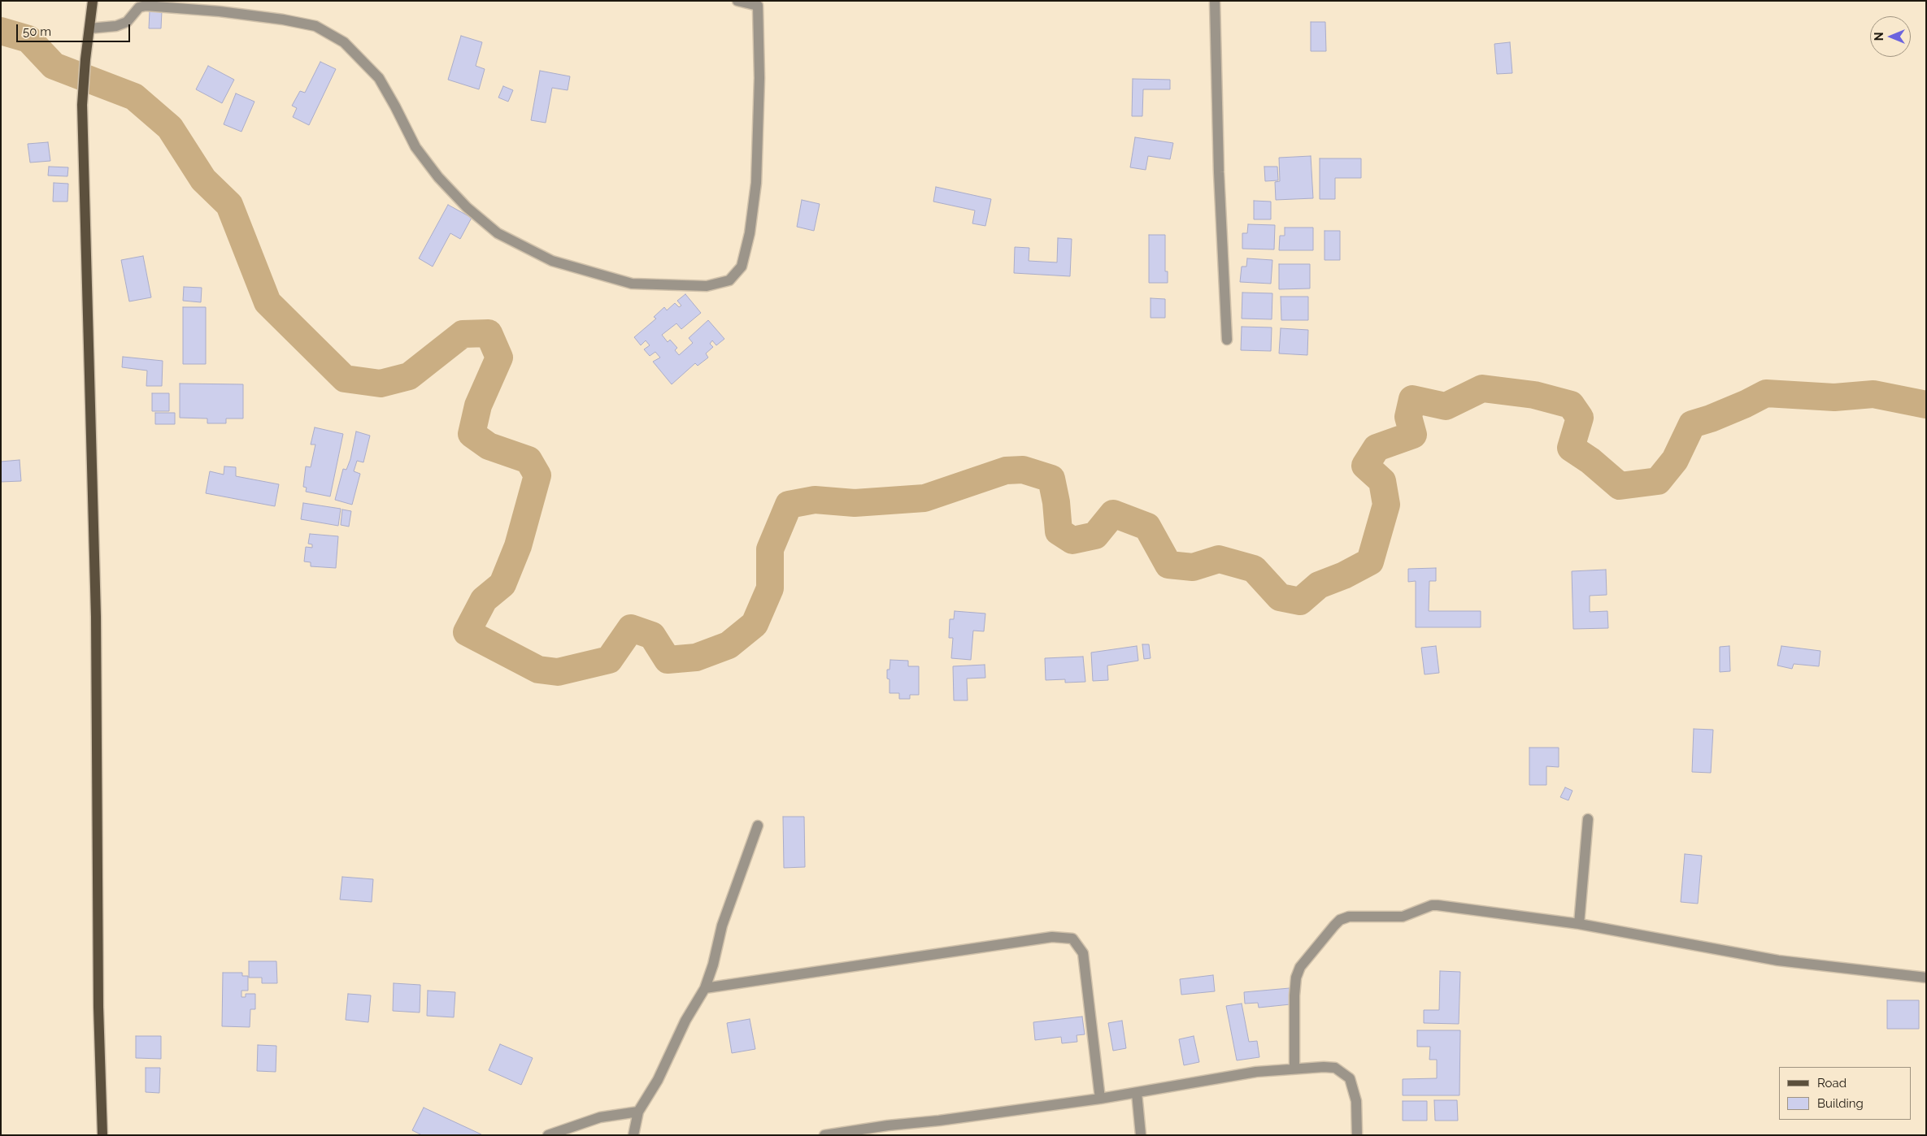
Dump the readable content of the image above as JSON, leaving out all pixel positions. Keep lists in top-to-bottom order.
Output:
{
  "legend": ["Road", "Building"],
  "scale_bar": "50 m",
  "north": "left"
}
